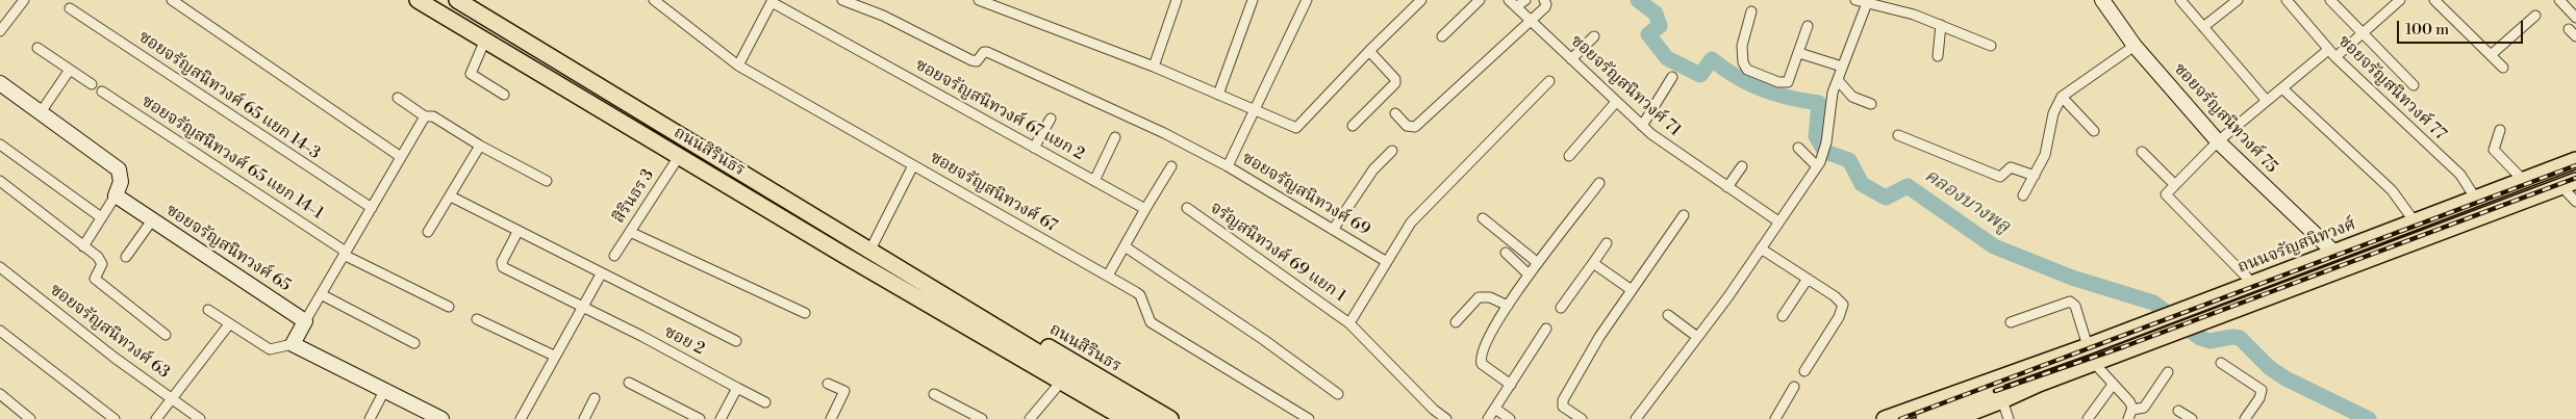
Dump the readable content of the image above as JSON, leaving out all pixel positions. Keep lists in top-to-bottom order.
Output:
{
  "streets": {
    "main road": ["ถนนสิรินธร", "ถนนจรัญสนิทวงศ์"],
    "street": [
      "ซอยจรัญสนิทวงศ์ 71",
      "ซอยจรัญสนิทวงศ์ 77",
      "ซอยจรัญสนิทวงศ์ 65 แยก 14-3",
      "ซอยจรัญสนิทวงศ์ 67 แยก 2",
      "ซอยจรัญสนิทวงศ์ 75",
      "ซอยจรัญสนิทวงศ์ 65 แยก 14-1",
      "ซอยจรัญสนิทวงศ์ 67",
      "ซอยจรัญสนิทวงศ์ 69",
      "สิรินธร 3",
      "ซอยจรัญสนิทวงศ์ 65",
      "จรัญสนิทวงศ์ 69 แยก 1",
      "ซอยจรัญสนิทวงศ์ 63",
      "ซอย 2"
    ]
  },
  "crossings": [
    ["ซอยจรัญสนิทวงศ์ 77", "ถนนจรัญสนิทวงศ์"],
    ["ซอยจรัญสนิทวงศ์ 75", "ถนนจรัญสนิทวงศ์"],
    ["ถนนสิรินธร", "สิรินธร 3"]
  ],
  "water": ["คลองบางพลู"],
  "scale_bar": "100 m"
}
